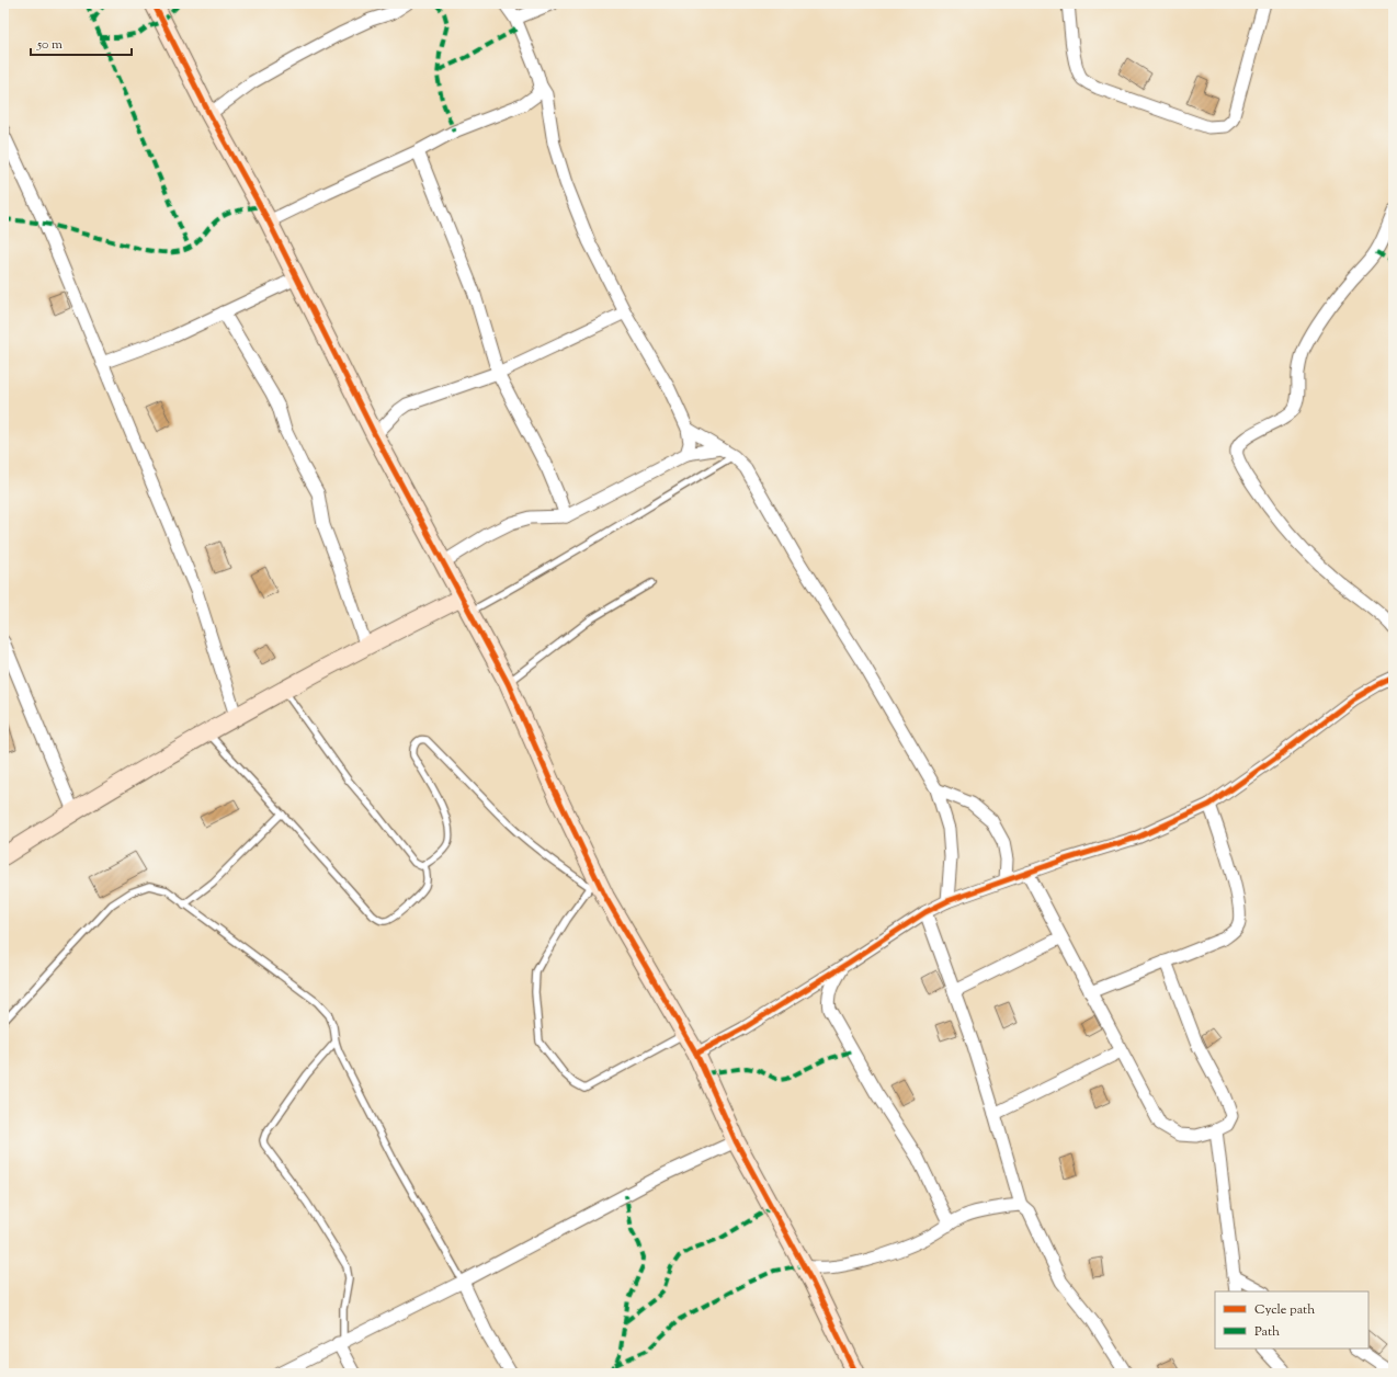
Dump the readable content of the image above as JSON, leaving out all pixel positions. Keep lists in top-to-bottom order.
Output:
{
  "legend": ["Cycle path", "Path"],
  "scale_bar": "50 m"
}
